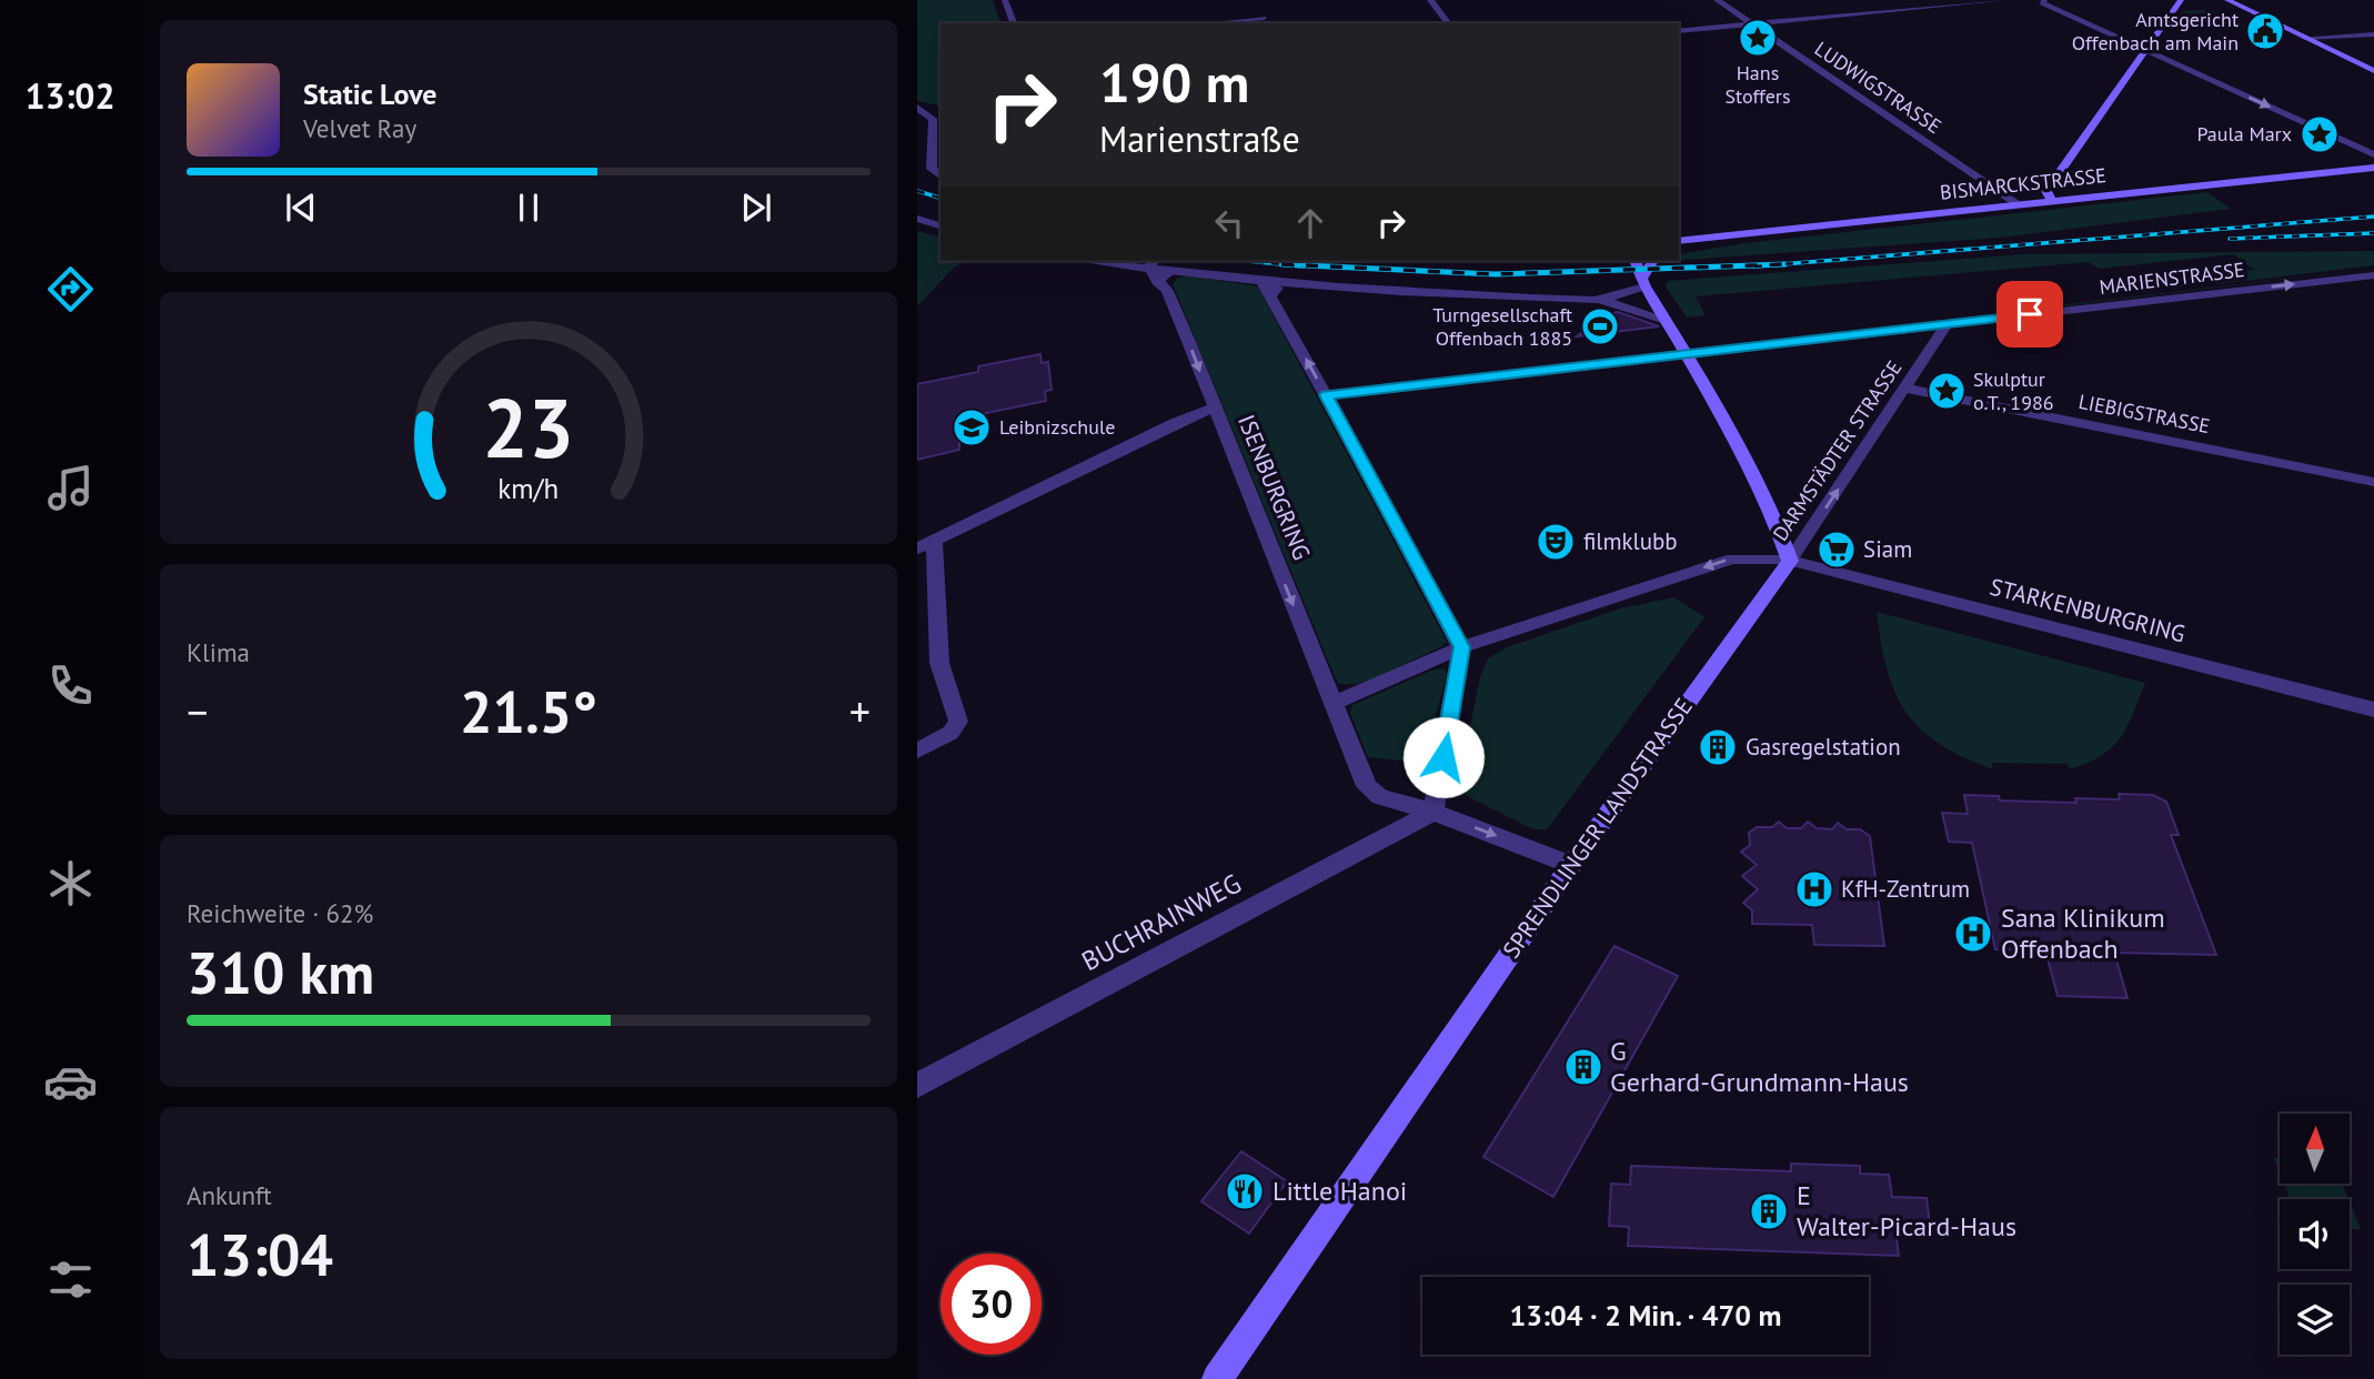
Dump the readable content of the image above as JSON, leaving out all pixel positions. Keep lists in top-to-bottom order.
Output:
{
  "streets": {
    "main road": ["BISMARCKSTRASSE", "SPRENDLINGER LANDSTRASSE"],
    "street": [
      "LUDWIGSTRASSE",
      "MARIENSTRASSE",
      "LIEBIGSTRASSE",
      "DARMSTÄDTER STRASSE",
      "ISENBURGRING",
      "STARKENBURGRING",
      "BUCHRAINWEG"
    ]
  },
  "crossings": [
    ["LUDWIGSTRASSE", "BISMARCKSTRASSE"],
    ["MARIENSTRASSE", "DARMSTÄDTER STRASSE"],
    ["LIEBIGSTRASSE", "DARMSTÄDTER STRASSE"],
    ["DARMSTÄDTER STRASSE", "STARKENBURGRING"],
    ["DARMSTÄDTER STRASSE", "SPRENDLINGER LANDSTRASSE"],
    ["ISENBURGRING", "SPRENDLINGER LANDSTRASSE"],
    ["ISENBURGRING", "BUCHRAINWEG"],
    ["STARKENBURGRING", "SPRENDLINGER LANDSTRASSE"]
  ],
  "one_way": ["MARIENSTRASSE", "DARMSTÄDTER STRASSE"],
  "places": {
    "public building": ["Amtsgericht Offenbach am Main"],
    "place": ["Hans Stoffers", "Paula Marx", "Skulptur o.T., 1986"],
    "sports": ["Turngesellschaft Offenbach 1885"],
    "school or university": ["Leibnizschule"],
    "theatre": ["filmklubb"],
    "supermarket": ["Siam"],
    "building": ["Gasregelstation", "G Gerhard-Grundmann-Haus", "E Walter-Picard-Haus"],
    "hospital": ["KfH-Zentrum", "Sana Klinikum Offenbach"],
    "restaurant": ["Little Hanoi"]
  },
  "north": "top",
  "page": {
    "tabs": "13:02",
    "turn": ["190 m", "Marienstraße"],
    "song": ["Static Love", "Velvet Ray"],
    "tile": [
      "Klima",
      ["Reichweite · 62%", "310 km"],
      ["Ankunft", "13:04"]
    ],
    "heat": ["−", "21.5°", "+"],
    "limit": "30",
    "trip": "13:04 · 2 Min. · 470 m",
    "gauge": ["23", "km/h"]
  }
}
